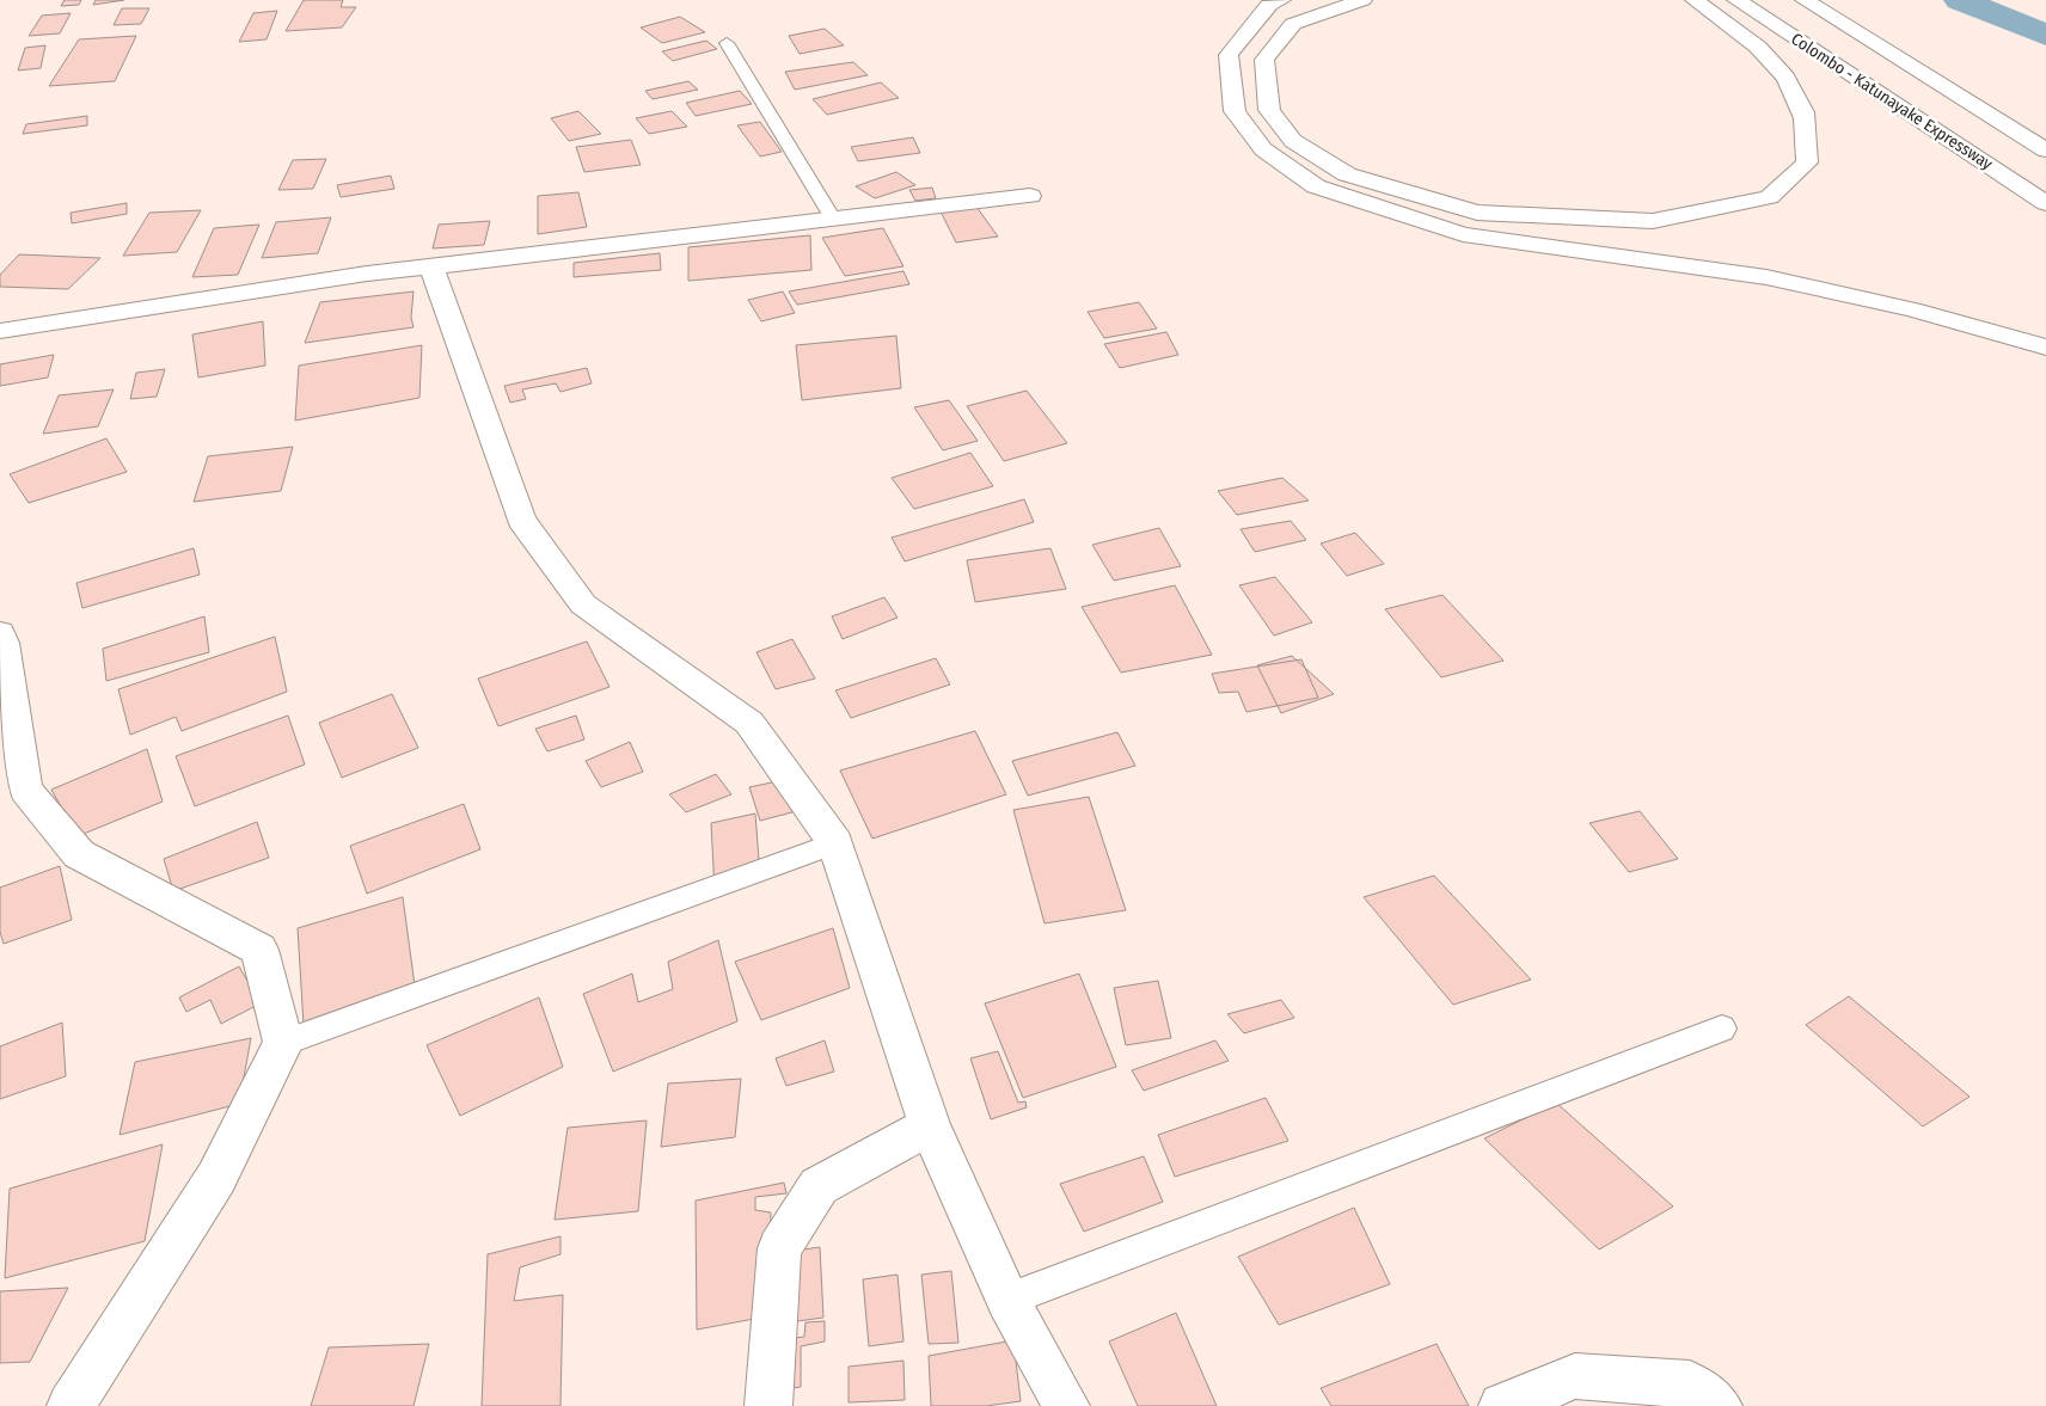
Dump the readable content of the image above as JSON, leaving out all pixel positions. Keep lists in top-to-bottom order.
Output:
{
  "streets": {
    "main road": ["Colombo - Katunayake Expressway"]
  }
}
